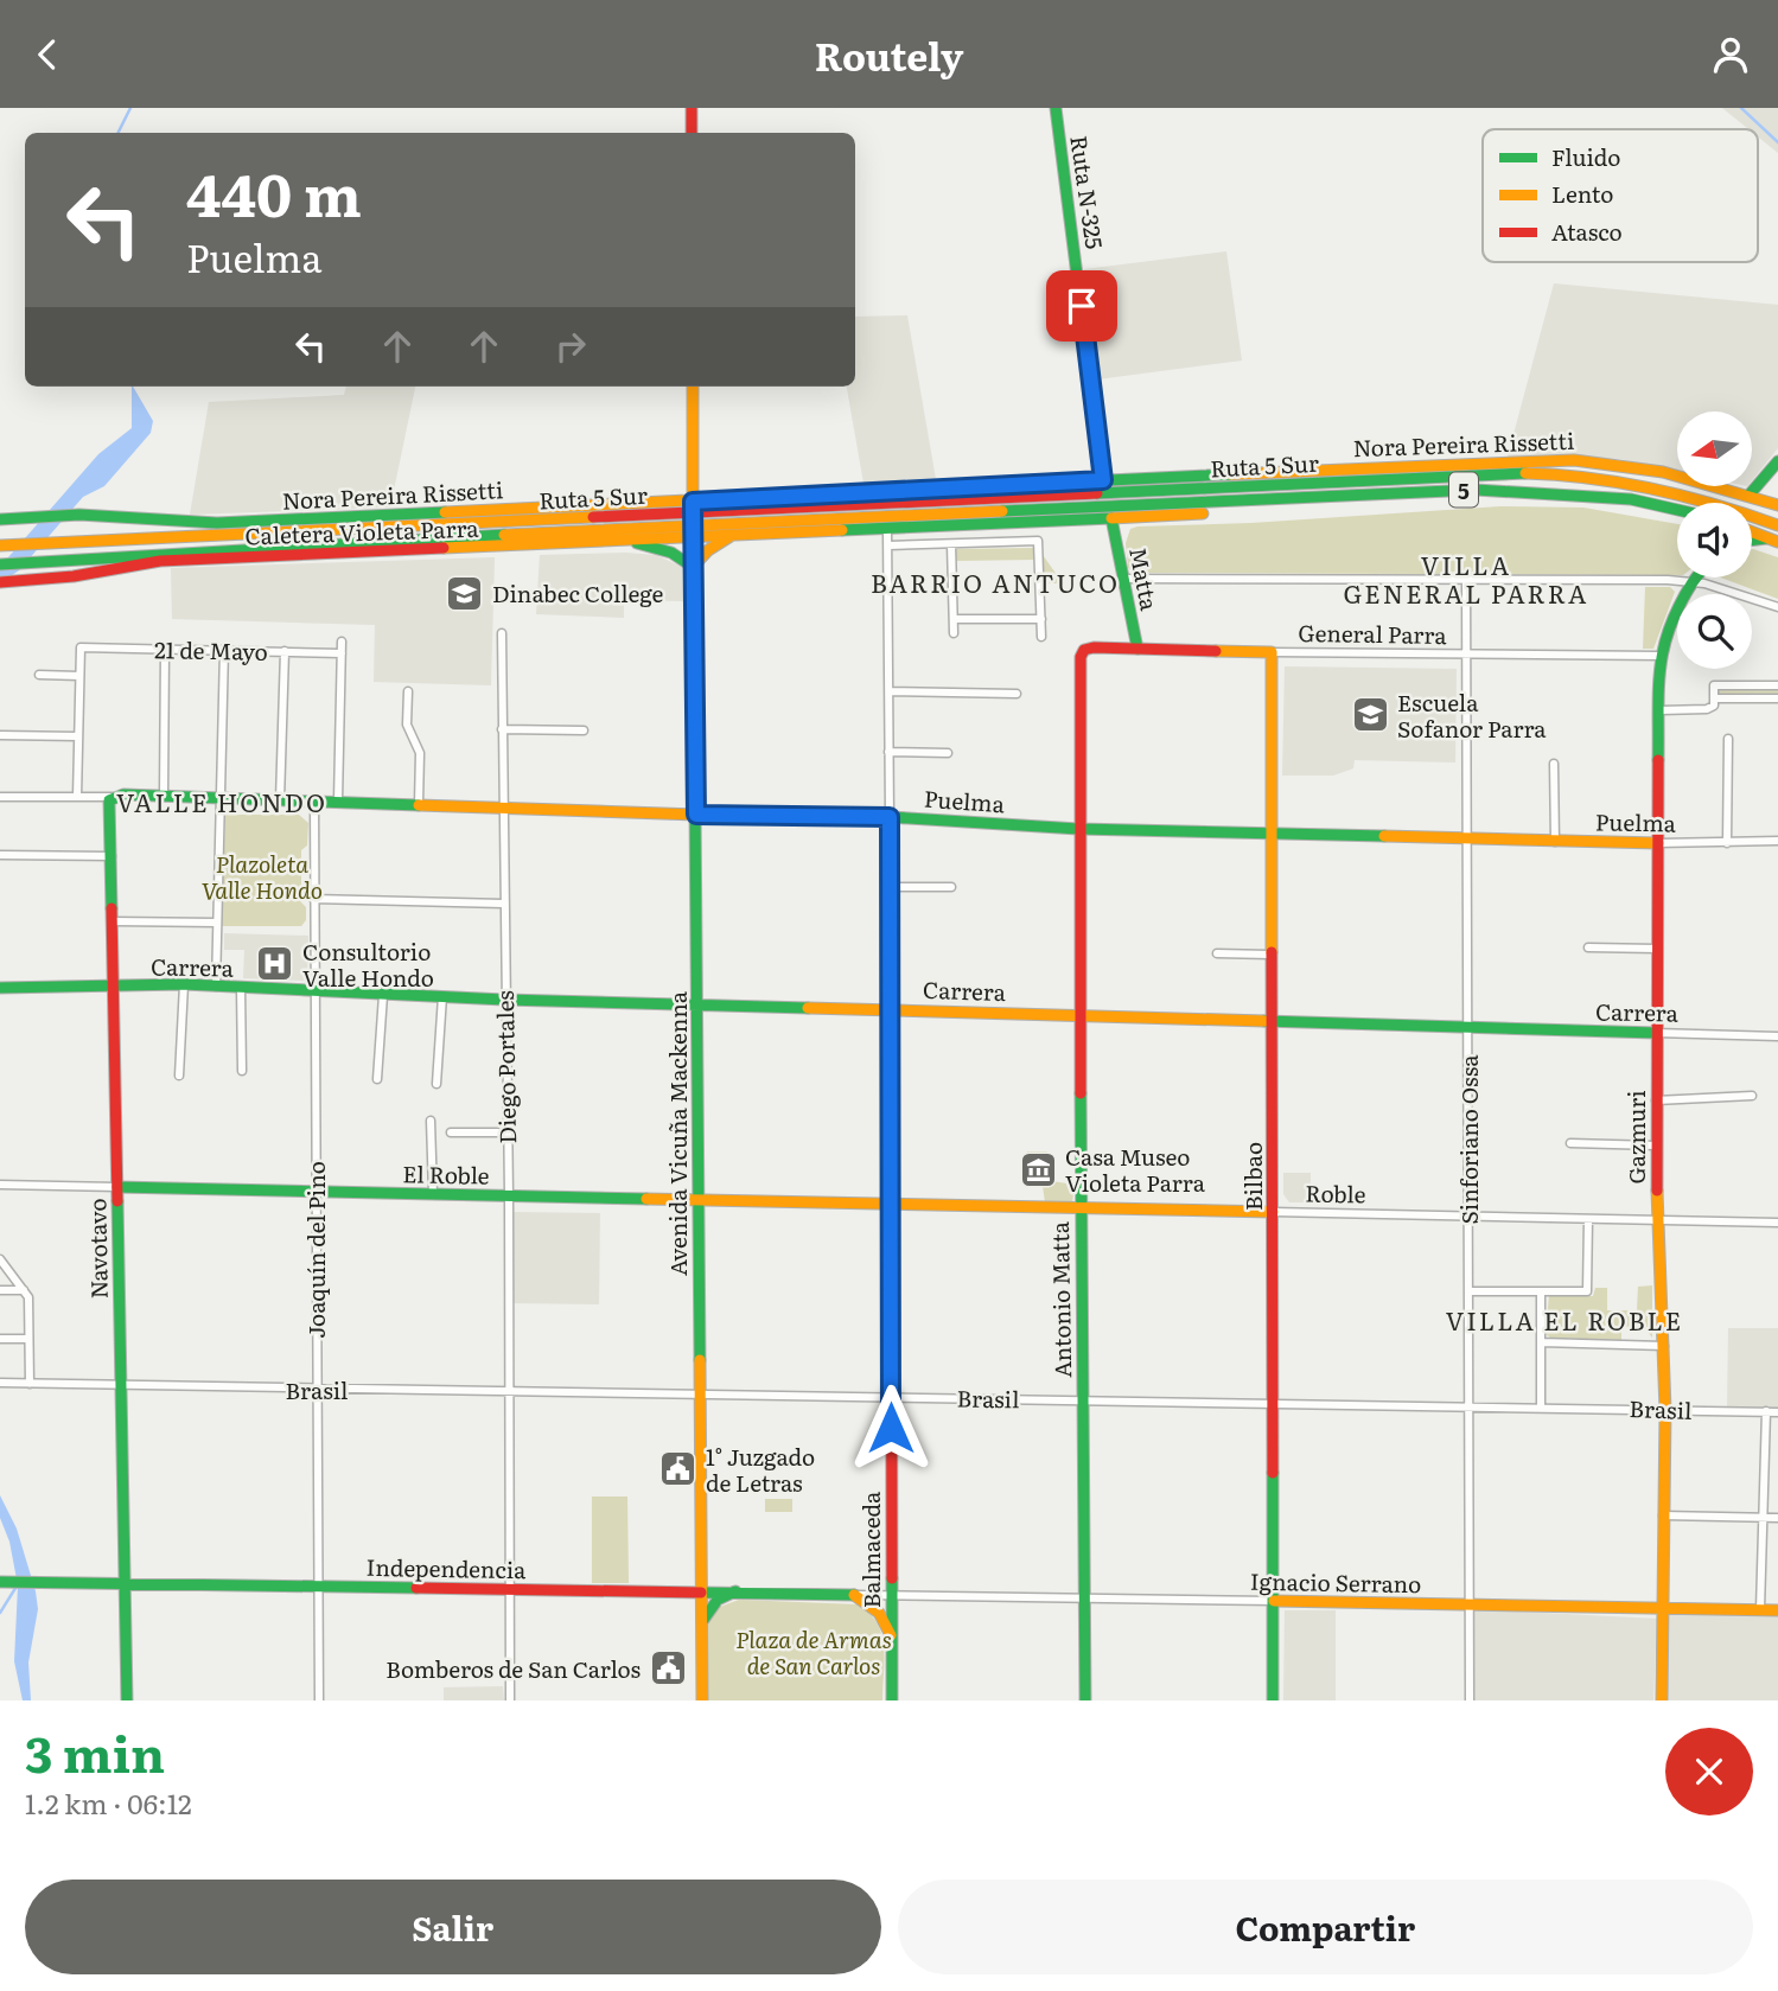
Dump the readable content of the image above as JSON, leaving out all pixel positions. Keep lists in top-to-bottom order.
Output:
{
  "streets": {
    "main road": [
      "Ruta N-325",
      "Nora Pereira Rissetti",
      "Ruta 5 Sur",
      "5",
      "Caletera Violeta Parra",
      "Matta",
      "General Parra",
      "Puelma",
      "Carrera",
      "Avenida Vicuña Mackenna",
      "Gazmuri",
      "El Roble",
      "Bilbao",
      "Roble",
      "Navotavo",
      "Antonio Matta",
      "Balmaceda",
      "Independencia",
      "Ignacio Serrano"
    ],
    "street": [
      "21 de Mayo",
      "Diego Portales",
      "Sinforiano Ossa",
      "Joaquín del Pino",
      "Brasil"
    ]
  },
  "crossings": [
    ["Ruta N-325", "Nora Pereira Rissetti"],
    ["Nora Pereira Rissetti", "Avenida Vicuña Mackenna"],
    ["Ruta 5 Sur", "Caletera Violeta Parra"],
    ["Caletera Violeta Parra", "Matta"],
    ["Caletera Violeta Parra", "Avenida Vicuña Mackenna"],
    ["Caletera Violeta Parra", "Balmaceda"],
    ["Matta", "General Parra"],
    ["General Parra", "Gazmuri"],
    ["General Parra", "Sinforiano Ossa"],
    ["General Parra", "Bilbao"],
    ["General Parra", "Antonio Matta"],
    ["Puelma", "Diego Portales"],
    ["Puelma", "Avenida Vicuña Mackenna"],
    ["Puelma", "Gazmuri"],
    ["Puelma", "Sinforiano Ossa"],
    ["Puelma", "Bilbao"],
    ["Puelma", "Navotavo"],
    ["Puelma", "Joaquín del Pino"],
    ["Puelma", "Antonio Matta"],
    ["Puelma", "Balmaceda"],
    ["Carrera", "Diego Portales"],
    ["Carrera", "Avenida Vicuña Mackenna"],
    ["Carrera", "Gazmuri"],
    ["Carrera", "Sinforiano Ossa"],
    ["Carrera", "Bilbao"],
    ["Carrera", "Navotavo"],
    ["Carrera", "Joaquín del Pino"],
    ["Carrera", "Antonio Matta"],
    ["Carrera", "Balmaceda"],
    ["Diego Portales", "El Roble"],
    ["Diego Portales", "Brasil"],
    ["Diego Portales", "Independencia"],
    ["Avenida Vicuña Mackenna", "El Roble"],
    ["Avenida Vicuña Mackenna", "Brasil"],
    ["Avenida Vicuña Mackenna", "Independencia"],
    ["Gazmuri", "Roble"],
    ["Gazmuri", "Brasil"],
    ["Gazmuri", "Ignacio Serrano"],
    ["Sinforiano Ossa", "Roble"],
    ["Sinforiano Ossa", "Brasil"],
    ["Sinforiano Ossa", "Ignacio Serrano"],
    ["El Roble", "Roble"],
    ["El Roble", "Navotavo"],
    ["El Roble", "Joaquín del Pino"],
    ["El Roble", "Balmaceda"],
    ["Bilbao", "Roble"],
    ["Bilbao", "Brasil"],
    ["Bilbao", "Ignacio Serrano"],
    ["Roble", "Antonio Matta"],
    ["Roble", "Balmaceda"],
    ["Navotavo", "Brasil"],
    ["Navotavo", "Independencia"],
    ["Joaquín del Pino", "Brasil"],
    ["Joaquín del Pino", "Independencia"],
    ["Antonio Matta", "Brasil"],
    ["Antonio Matta", "Ignacio Serrano"],
    ["Brasil", "Balmaceda"],
    ["Balmaceda", "Independencia"],
    ["Balmaceda", "Ignacio Serrano"],
    ["Independencia", "Ignacio Serrano"]
  ],
  "districts": [
    "VILLA GENERAL PARRA",
    "BARRIO ANTUCO",
    "VALLE HONDO",
    "VILLA EL ROBLE"
  ],
  "parks": ["Plazoleta Valle Hondo", "Plaza de Armas de San Carlos"],
  "places": {
    "school or university": ["Dinabec College", "Escuela Sofanor Parra"],
    "hospital": ["Consultorio Valle Hondo"],
    "museum": ["Casa Museo Violeta Parra"],
    "public building": ["1° Juzgado de Letras", "Bomberos de San Carlos"]
  },
  "legend": ["Fluido", "Lento", "Atasco"],
  "north": "left",
  "page": {
    "header": "Routely",
    "turn": ["440 m", "Puelma"],
    "heading": ["3 min", "1.2 km · 06:12"],
    "buttons": ["Salir", "Compartir"]
  }
}
